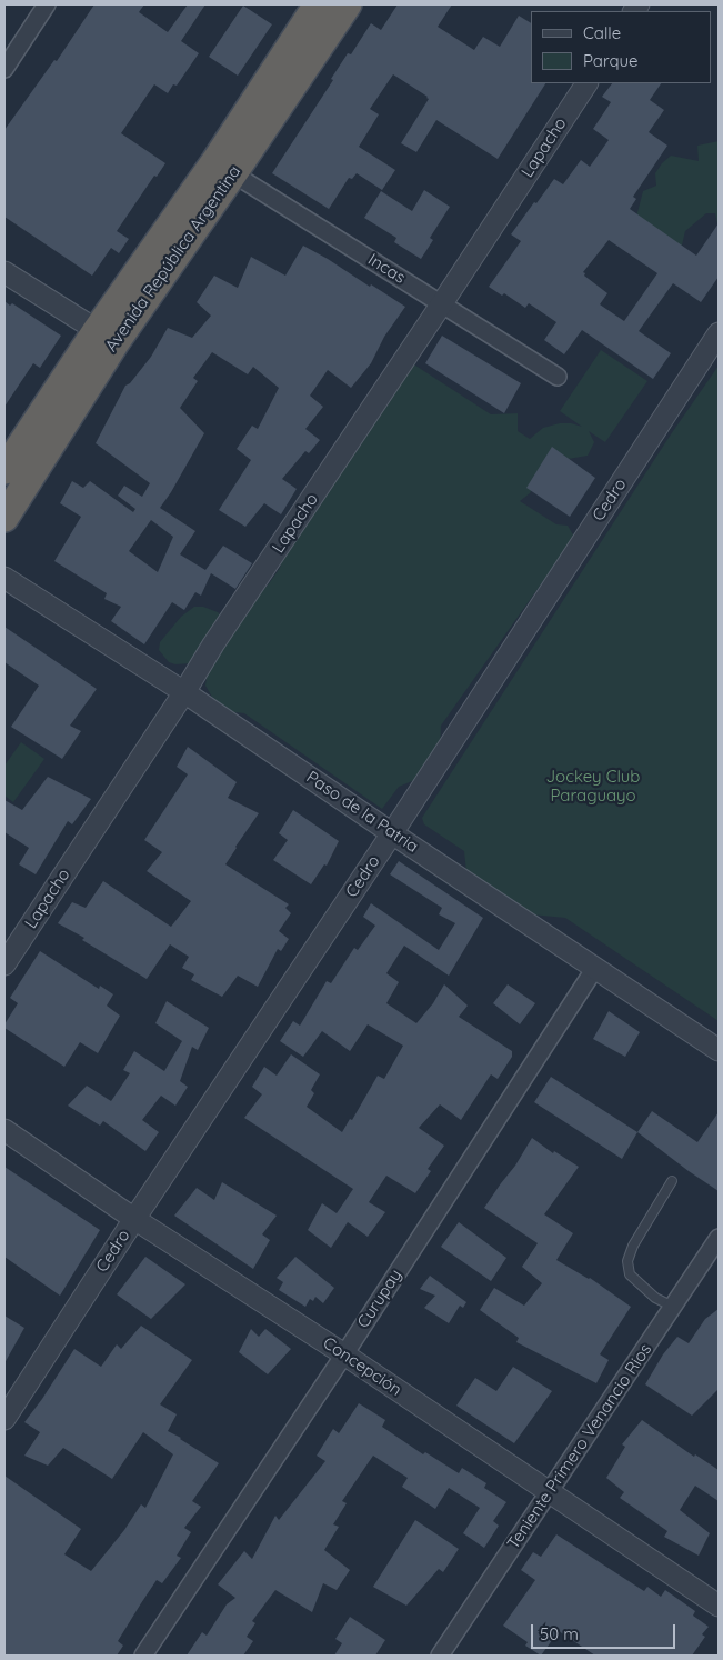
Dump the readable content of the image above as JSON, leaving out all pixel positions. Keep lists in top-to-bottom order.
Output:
{
  "streets": {
    "highway": ["Avenida República Argentina"],
    "street": [
      "Lapacho",
      "Incas",
      "Cedro",
      "Paso de la Patria",
      "Curupay",
      "Concepción",
      "Teniente Primero Venancio Rios"
    ]
  },
  "crossings": [
    ["Lapacho", "Incas"],
    ["Lapacho", "Paso de la Patria"],
    ["Avenida República Argentina", "Incas"],
    ["Cedro", "Paso de la Patria"],
    ["Cedro", "Concepción"],
    ["Paso de la Patria", "Curupay"],
    ["Curupay", "Concepción"],
    ["Concepción", "Teniente Primero Venancio Rios"]
  ],
  "parks": ["Jockey Club Paraguayo"],
  "legend": ["Calle", "Parque"],
  "scale_bar": "50 m"
}
